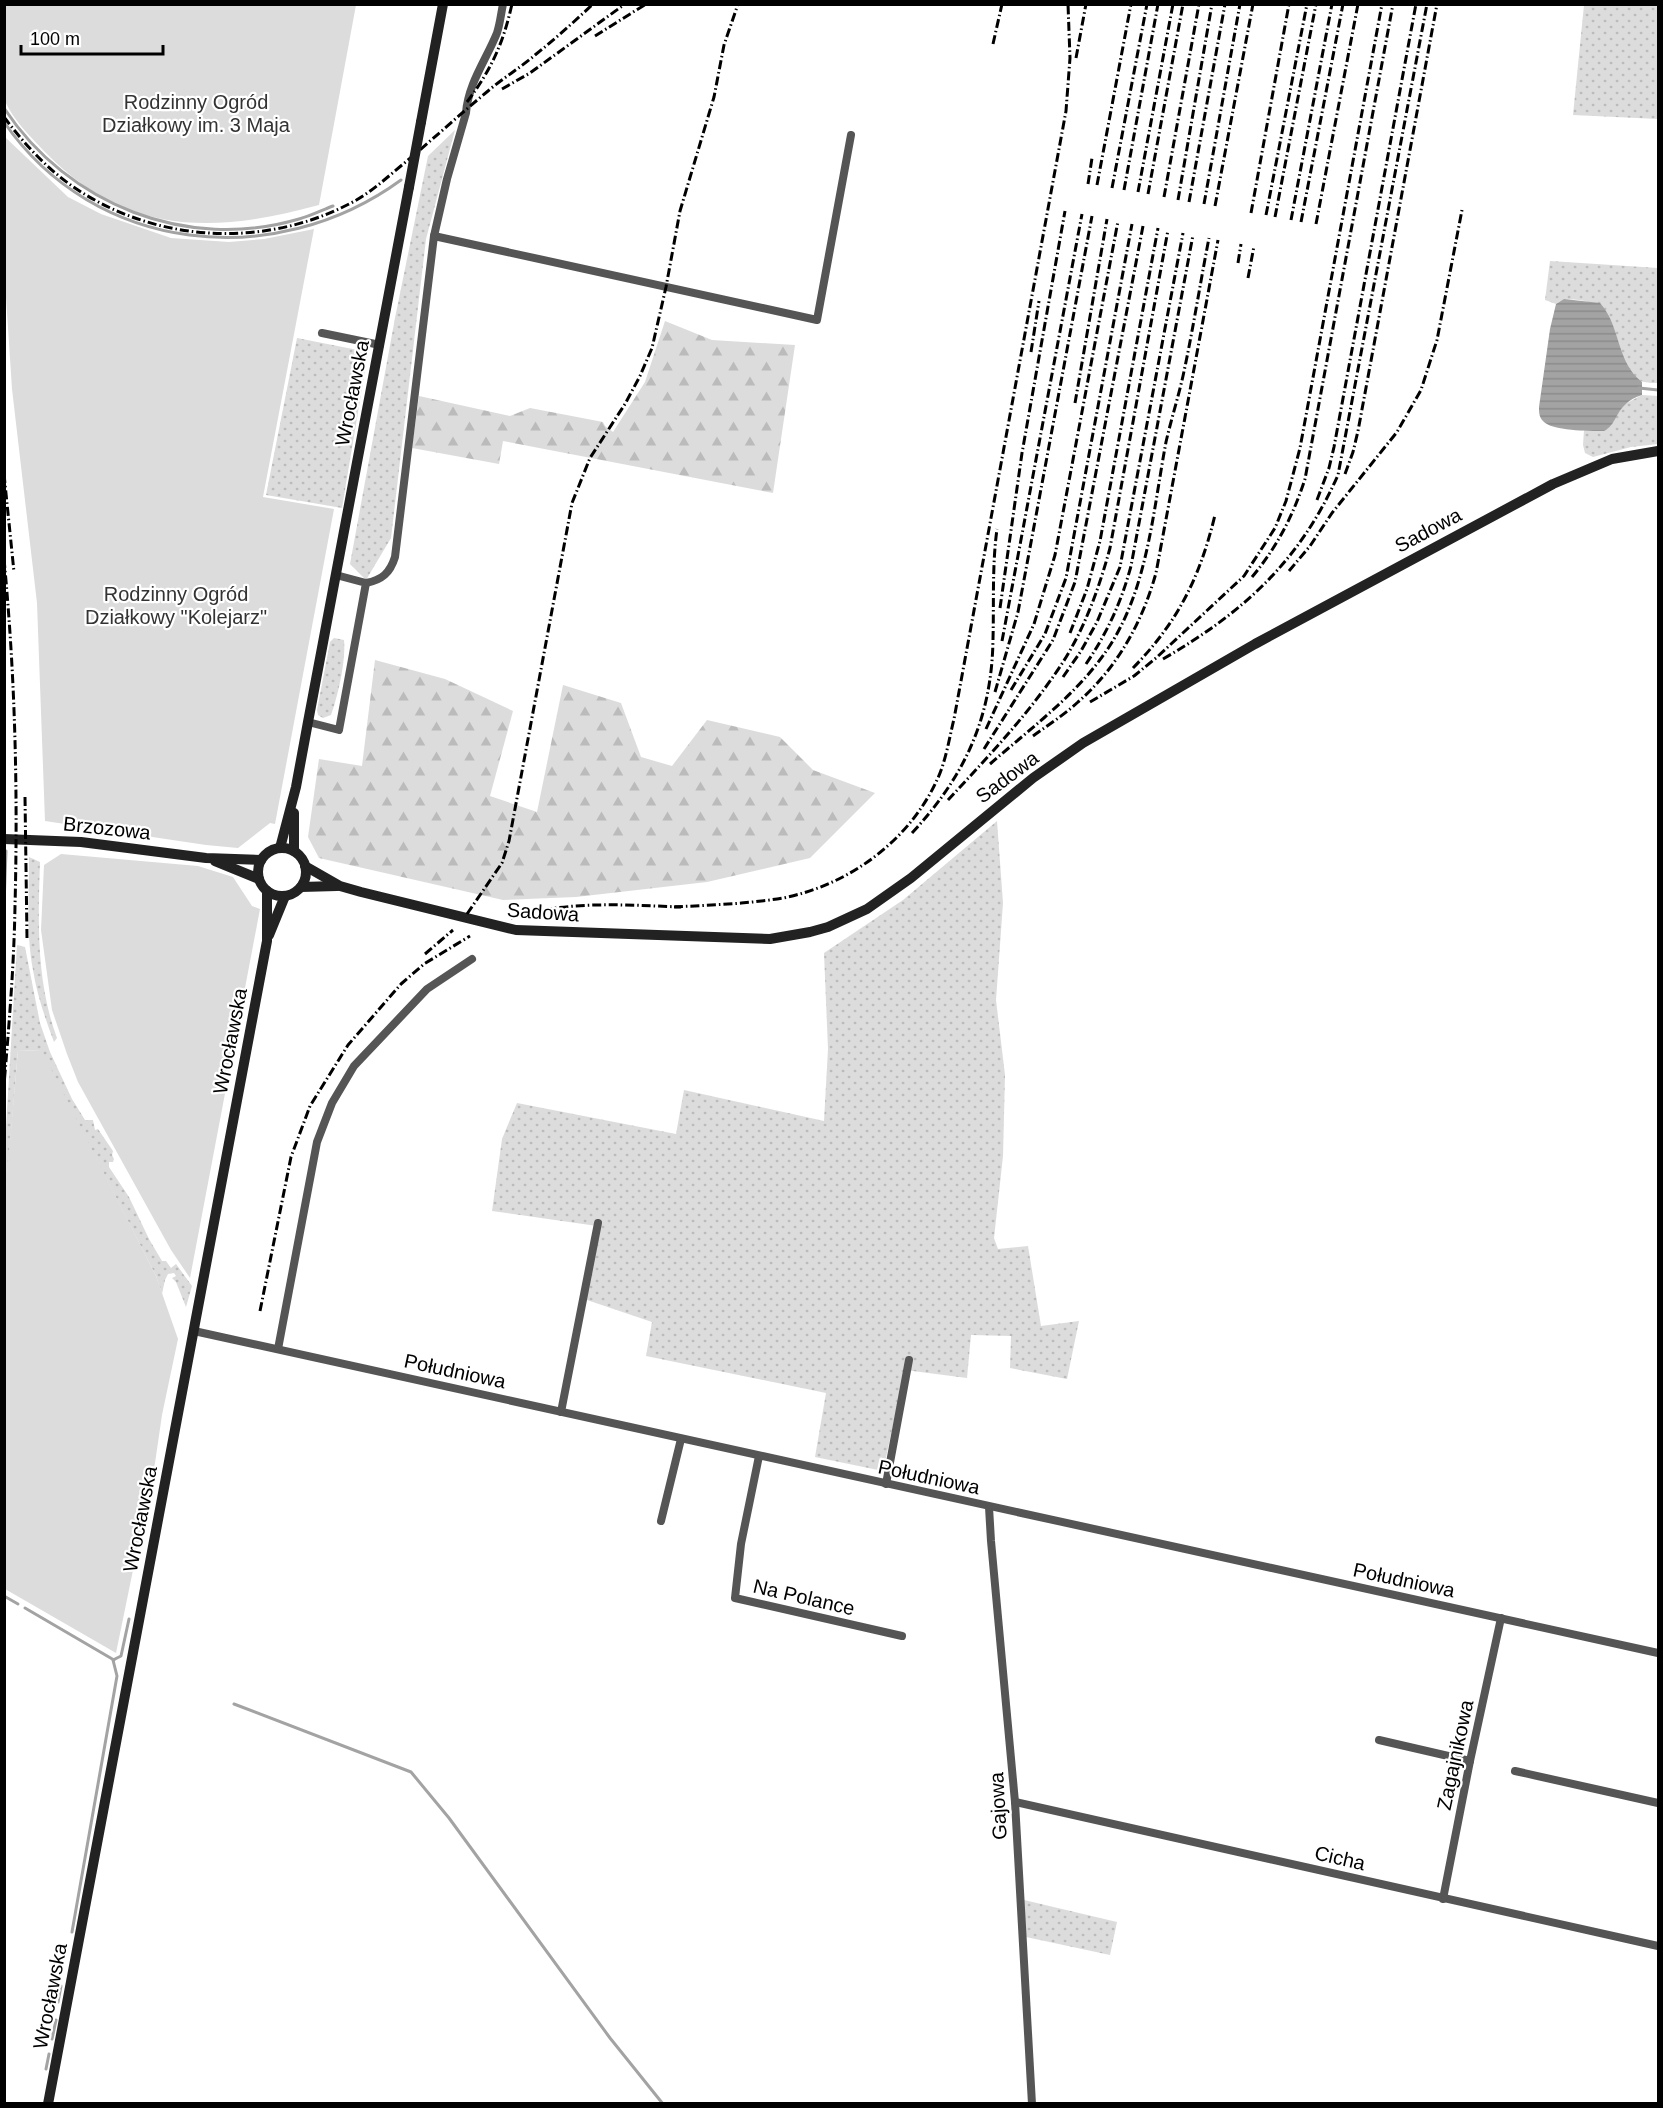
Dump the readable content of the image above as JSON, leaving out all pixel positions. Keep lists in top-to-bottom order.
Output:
{
  "streets": {
    "main road": ["Wrocławska", "Sadowa", "Brzozowa"],
    "street": [
      "Południowa",
      "Na Polance",
      "Zagajnikowa",
      "Gajowa",
      "Cicha"
    ]
  },
  "crossings": [
    ["Wrocławska", "Sadowa"],
    ["Wrocławska", "Brzozowa"],
    ["Wrocławska", "Południowa"],
    ["Sadowa", "Brzozowa"],
    ["Południowa", "Na Polance"],
    ["Południowa", "Zagajnikowa"],
    ["Południowa", "Gajowa"],
    ["Zagajnikowa", "Cicha"],
    ["Gajowa", "Cicha"]
  ],
  "parks": ["Rodzinny Ogród Działkowy im. 3 Maja", "Rodzinny Ogród Działkowy \"Kolejarz\""],
  "scale_bar": "100 m"
}
